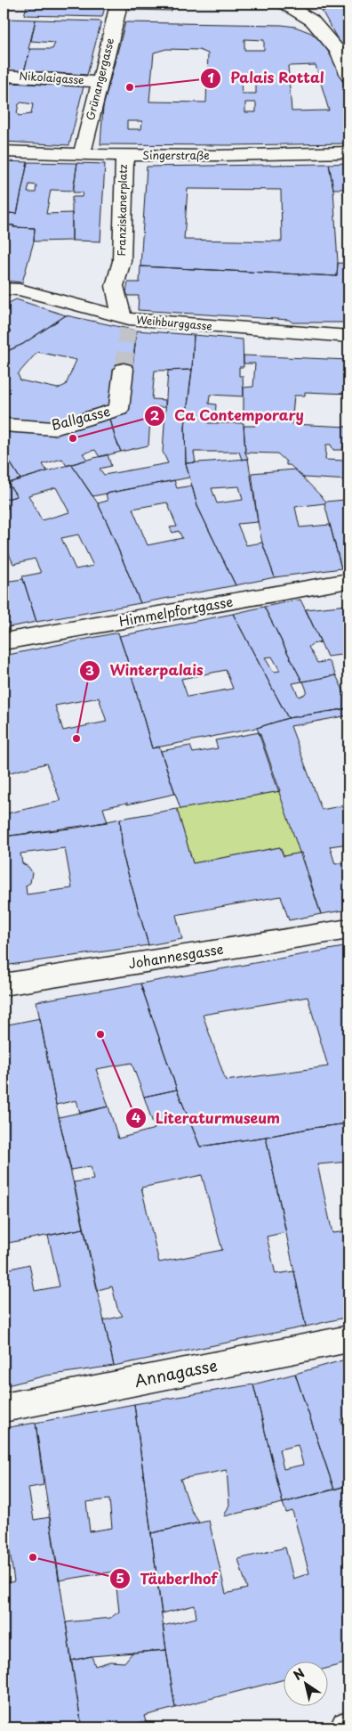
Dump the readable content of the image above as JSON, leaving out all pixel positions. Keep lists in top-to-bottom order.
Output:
{
  "streets": {
    "street": [
      "Nikolaigasse",
      "Grünangergasse",
      "Singerstraße",
      "Franziskanerplatz",
      "Weihburggasse",
      "Ballgasse",
      "Himmelpfortgasse",
      "Johannesgasse",
      "Annagasse"
    ]
  },
  "crossings": [
    ["Nikolaigasse", "Grünangergasse"],
    ["Grünangergasse", "Singerstraße"],
    ["Singerstraße", "Franziskanerplatz"],
    ["Franziskanerplatz", "Weihburggasse"]
  ],
  "places": [
    "Palais Rottal",
    "Ca Contemporary",
    "Winterpalais",
    "Literaturmuseum",
    "Täuberlhof"
  ],
  "north": "top left"
}
